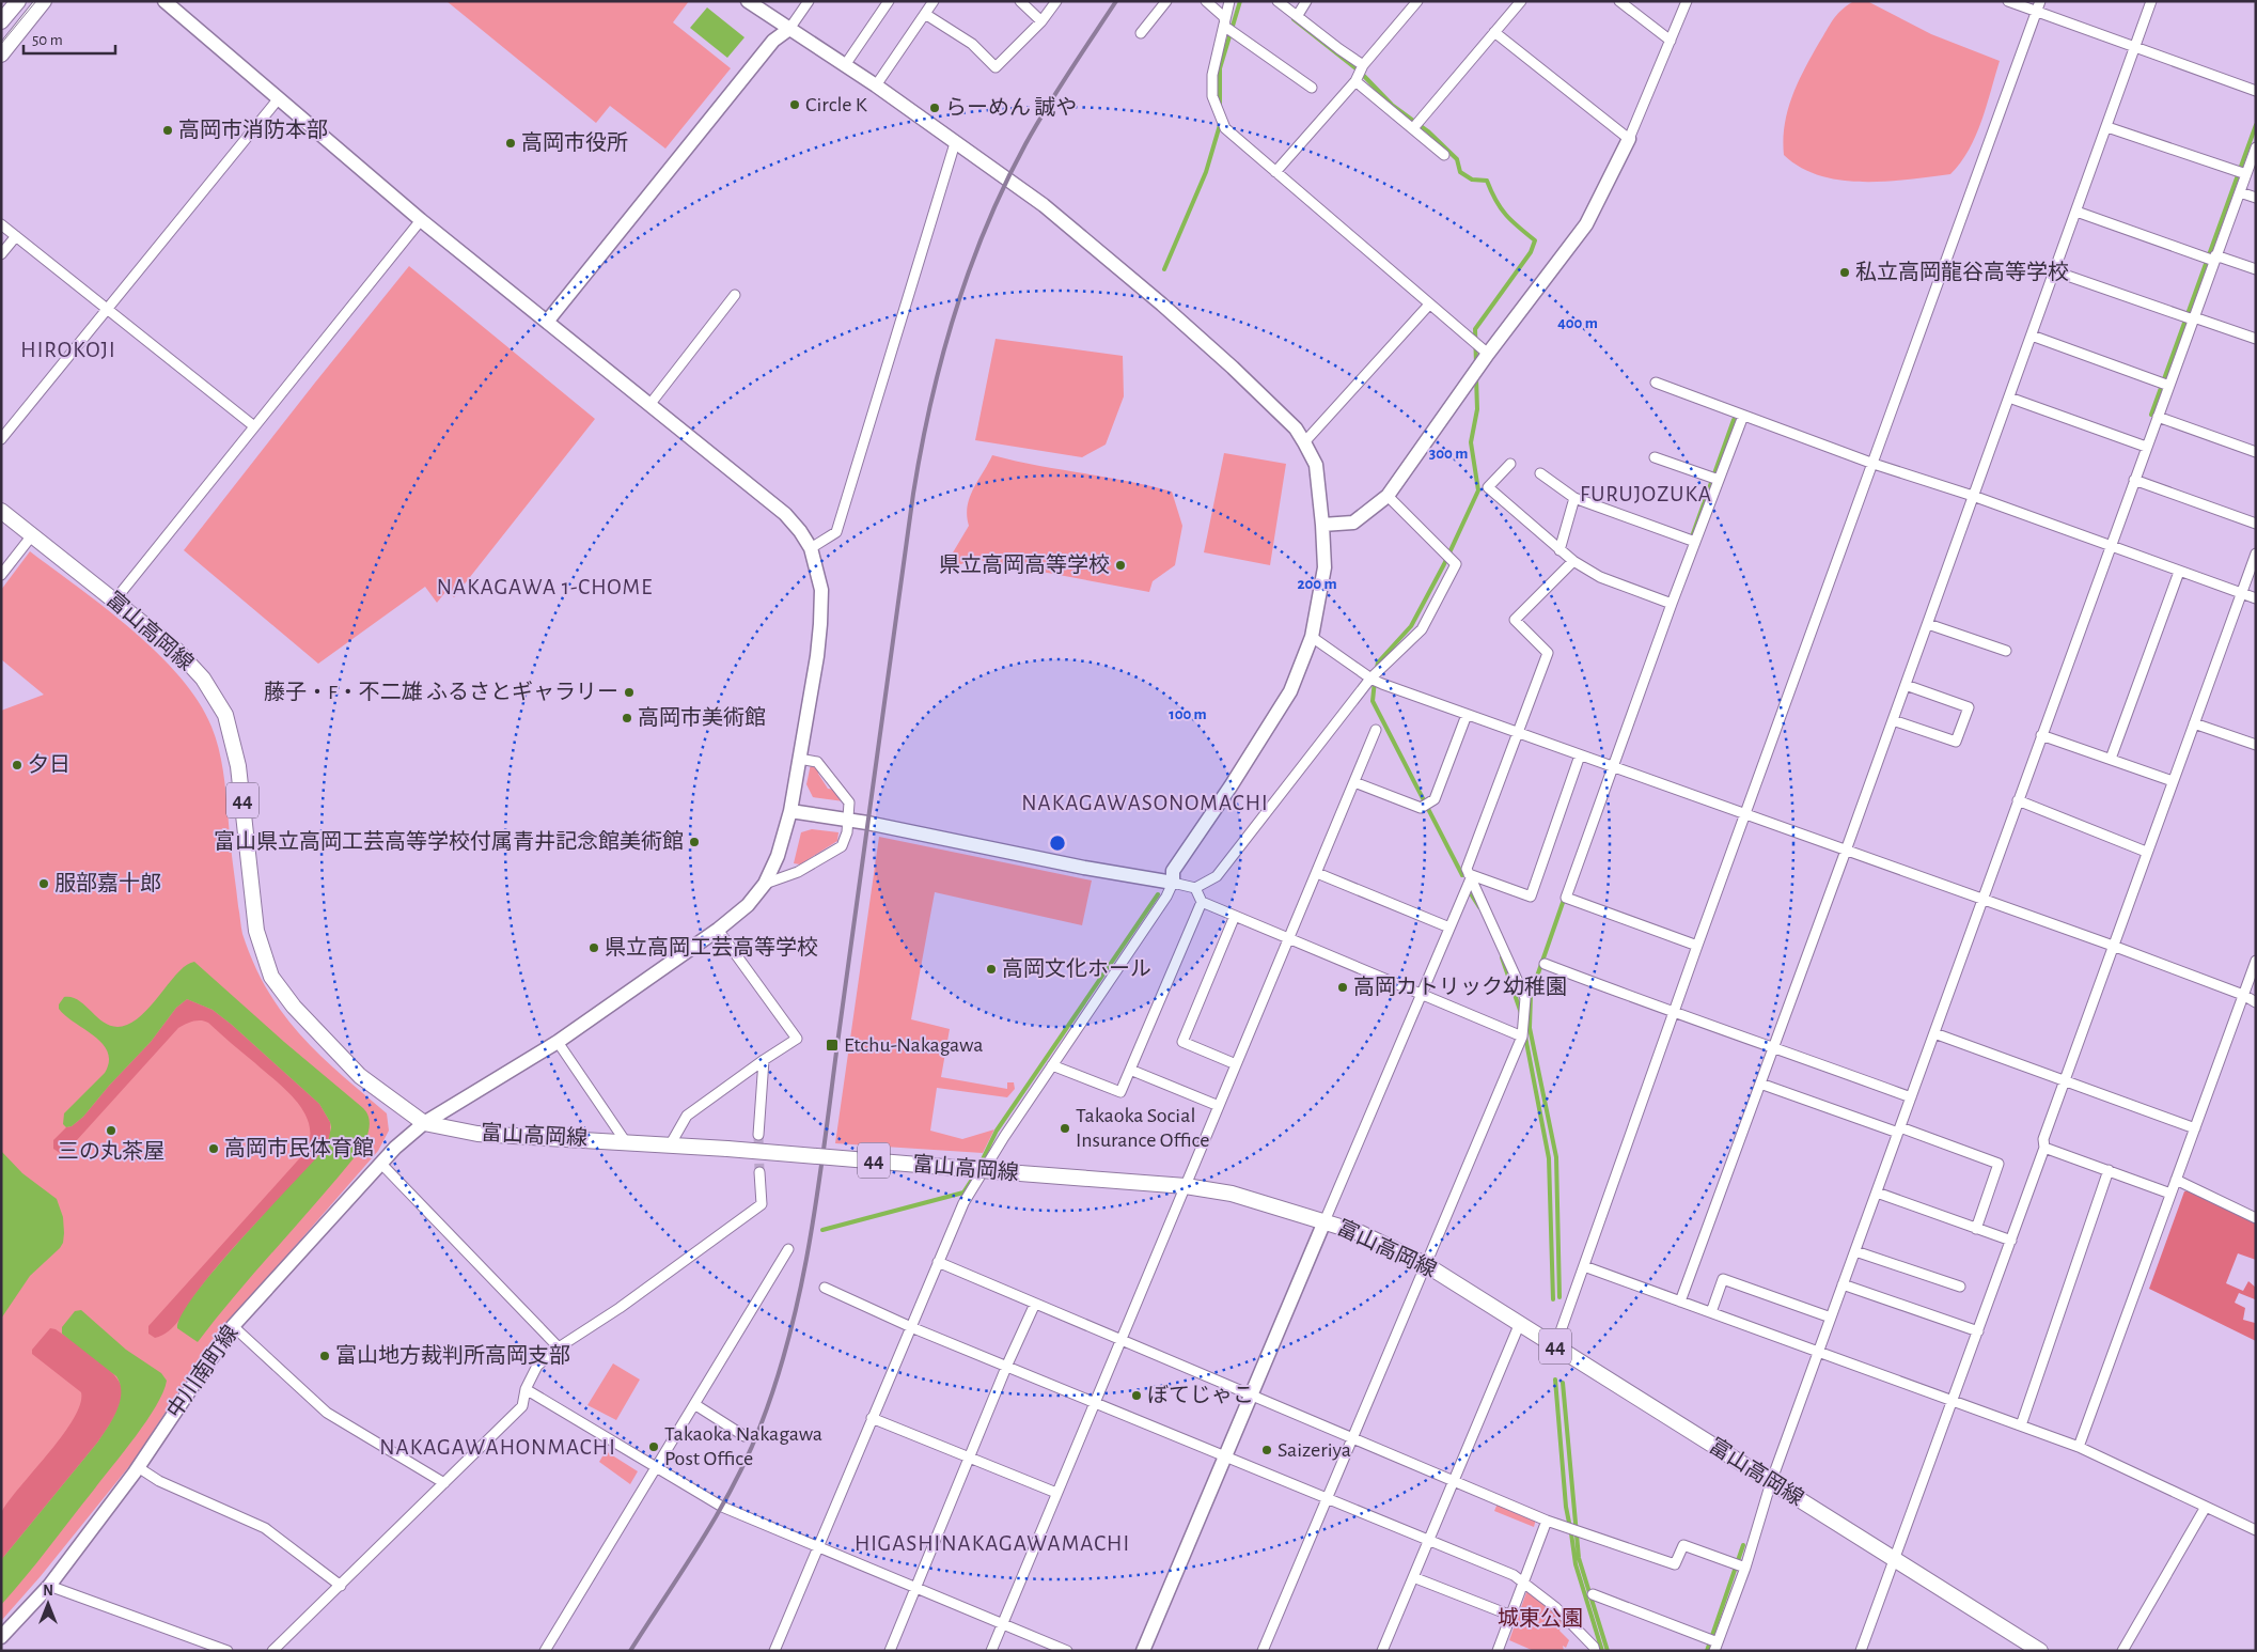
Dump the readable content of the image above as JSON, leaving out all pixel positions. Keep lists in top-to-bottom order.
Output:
{
  "streets": {
    "main road": ["富山高岡線", "44"],
    "street": ["中川南町線"]
  },
  "crossings": [
    ["富山高岡線", "中川南町線"]
  ],
  "districts": [
    "HIROKOJI",
    "FURUJOZUKA",
    "NAKAGAWA 1-CHOME",
    "NAKAGAWASONOMACHI",
    "NAKAGAWAHONMACHI",
    "HIGASHINAKAGAWAMACHI"
  ],
  "parks": ["城東公園"],
  "places": {
    "other": [
      "Circle K",
      "らーめん 誠や",
      "高岡市消防本部",
      "高岡市役所",
      "私立高岡龍谷高等学校",
      "県立高岡高等学校",
      "藤子・F・不二雄 ふるさとギャラリー",
      "高岡市美術館",
      "夕日",
      "富山県立高岡工芸高等学校付属青井記念館美術館",
      "服部嘉十郎",
      "県立高岡工芸高等学校",
      "高岡文化ホール",
      "高岡カトリック幼稚園",
      "Takaoka Social Insurance Office",
      "三の丸茶屋",
      "高岡市民体育館",
      "富山地方裁判所高岡支部",
      "ぼてじゃこ",
      "Takaoka Nakagawa Post Office",
      "Saizeriya"
    ],
    "transit": ["Etchu-Nakagawa"]
  },
  "scale_bar": "50 m",
  "north": "top",
  "rings": [
    "400 m",
    "300 m",
    "200 m",
    "100 m"
  ]
}
